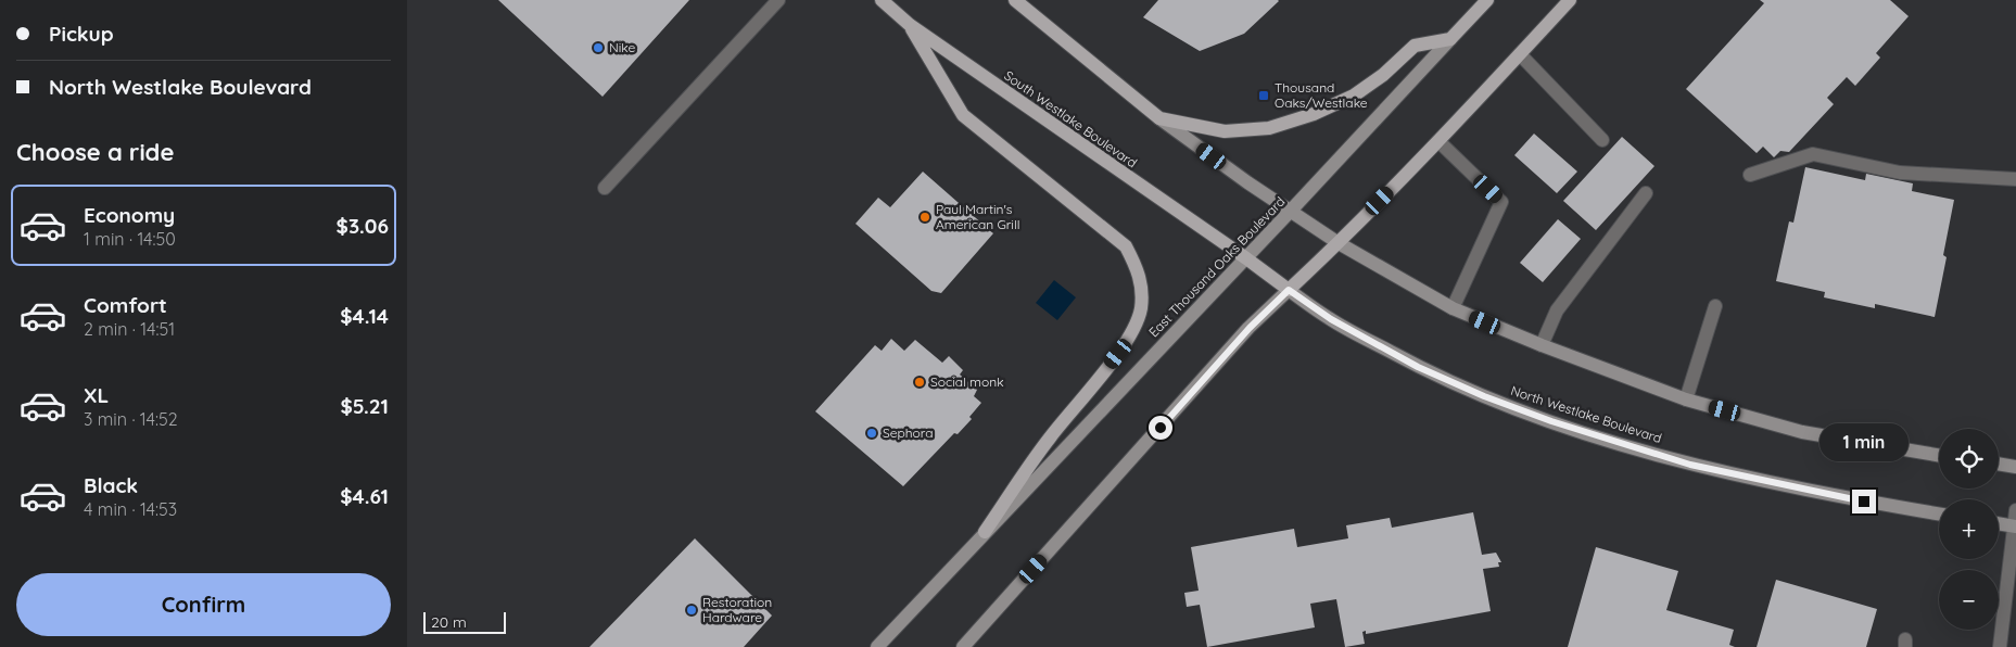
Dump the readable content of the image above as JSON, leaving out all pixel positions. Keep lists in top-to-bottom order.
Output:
{
  "streets": {
    "main road": ["South Westlake Boulevard", "East Thousand Oaks Boulevard", "North Westlake Boulevard"]
  },
  "crossings": [
    ["South Westlake Boulevard", "East Thousand Oaks Boulevard"],
    ["South Westlake Boulevard", "North Westlake Boulevard"],
    ["East Thousand Oaks Boulevard", "North Westlake Boulevard"]
  ],
  "places": {
    "other": [
      "Nike",
      "Paul Martin's American Grill",
      "Social monk",
      "Sephora",
      "Restoration Hardware"
    ],
    "transit": ["Thousand Oaks/Westlake"]
  },
  "scale_bar": "20 m",
  "page": {
    "banner": ["Pickup", "North Westlake Boulevard"],
    "heading": "Choose a ride",
    "list": [
      {
        "name": "Economy",
        "note": "1 min · 14:50",
        "value": "$3.06"
      },
      {
        "name": "Comfort",
        "note": "2 min · 14:51",
        "value": "$4.14"
      },
      {
        "name": "XL",
        "note": "3 min · 14:52",
        "value": "$5.21"
      },
      {
        "name": "Black",
        "note": "4 min · 14:53",
        "value": "$4.61"
      }
    ],
    "bubble": "1 min",
    "map_buttons": ["+", "−"],
    "buttons": "Confirm",
    "scale": "20 m"
  }
}
